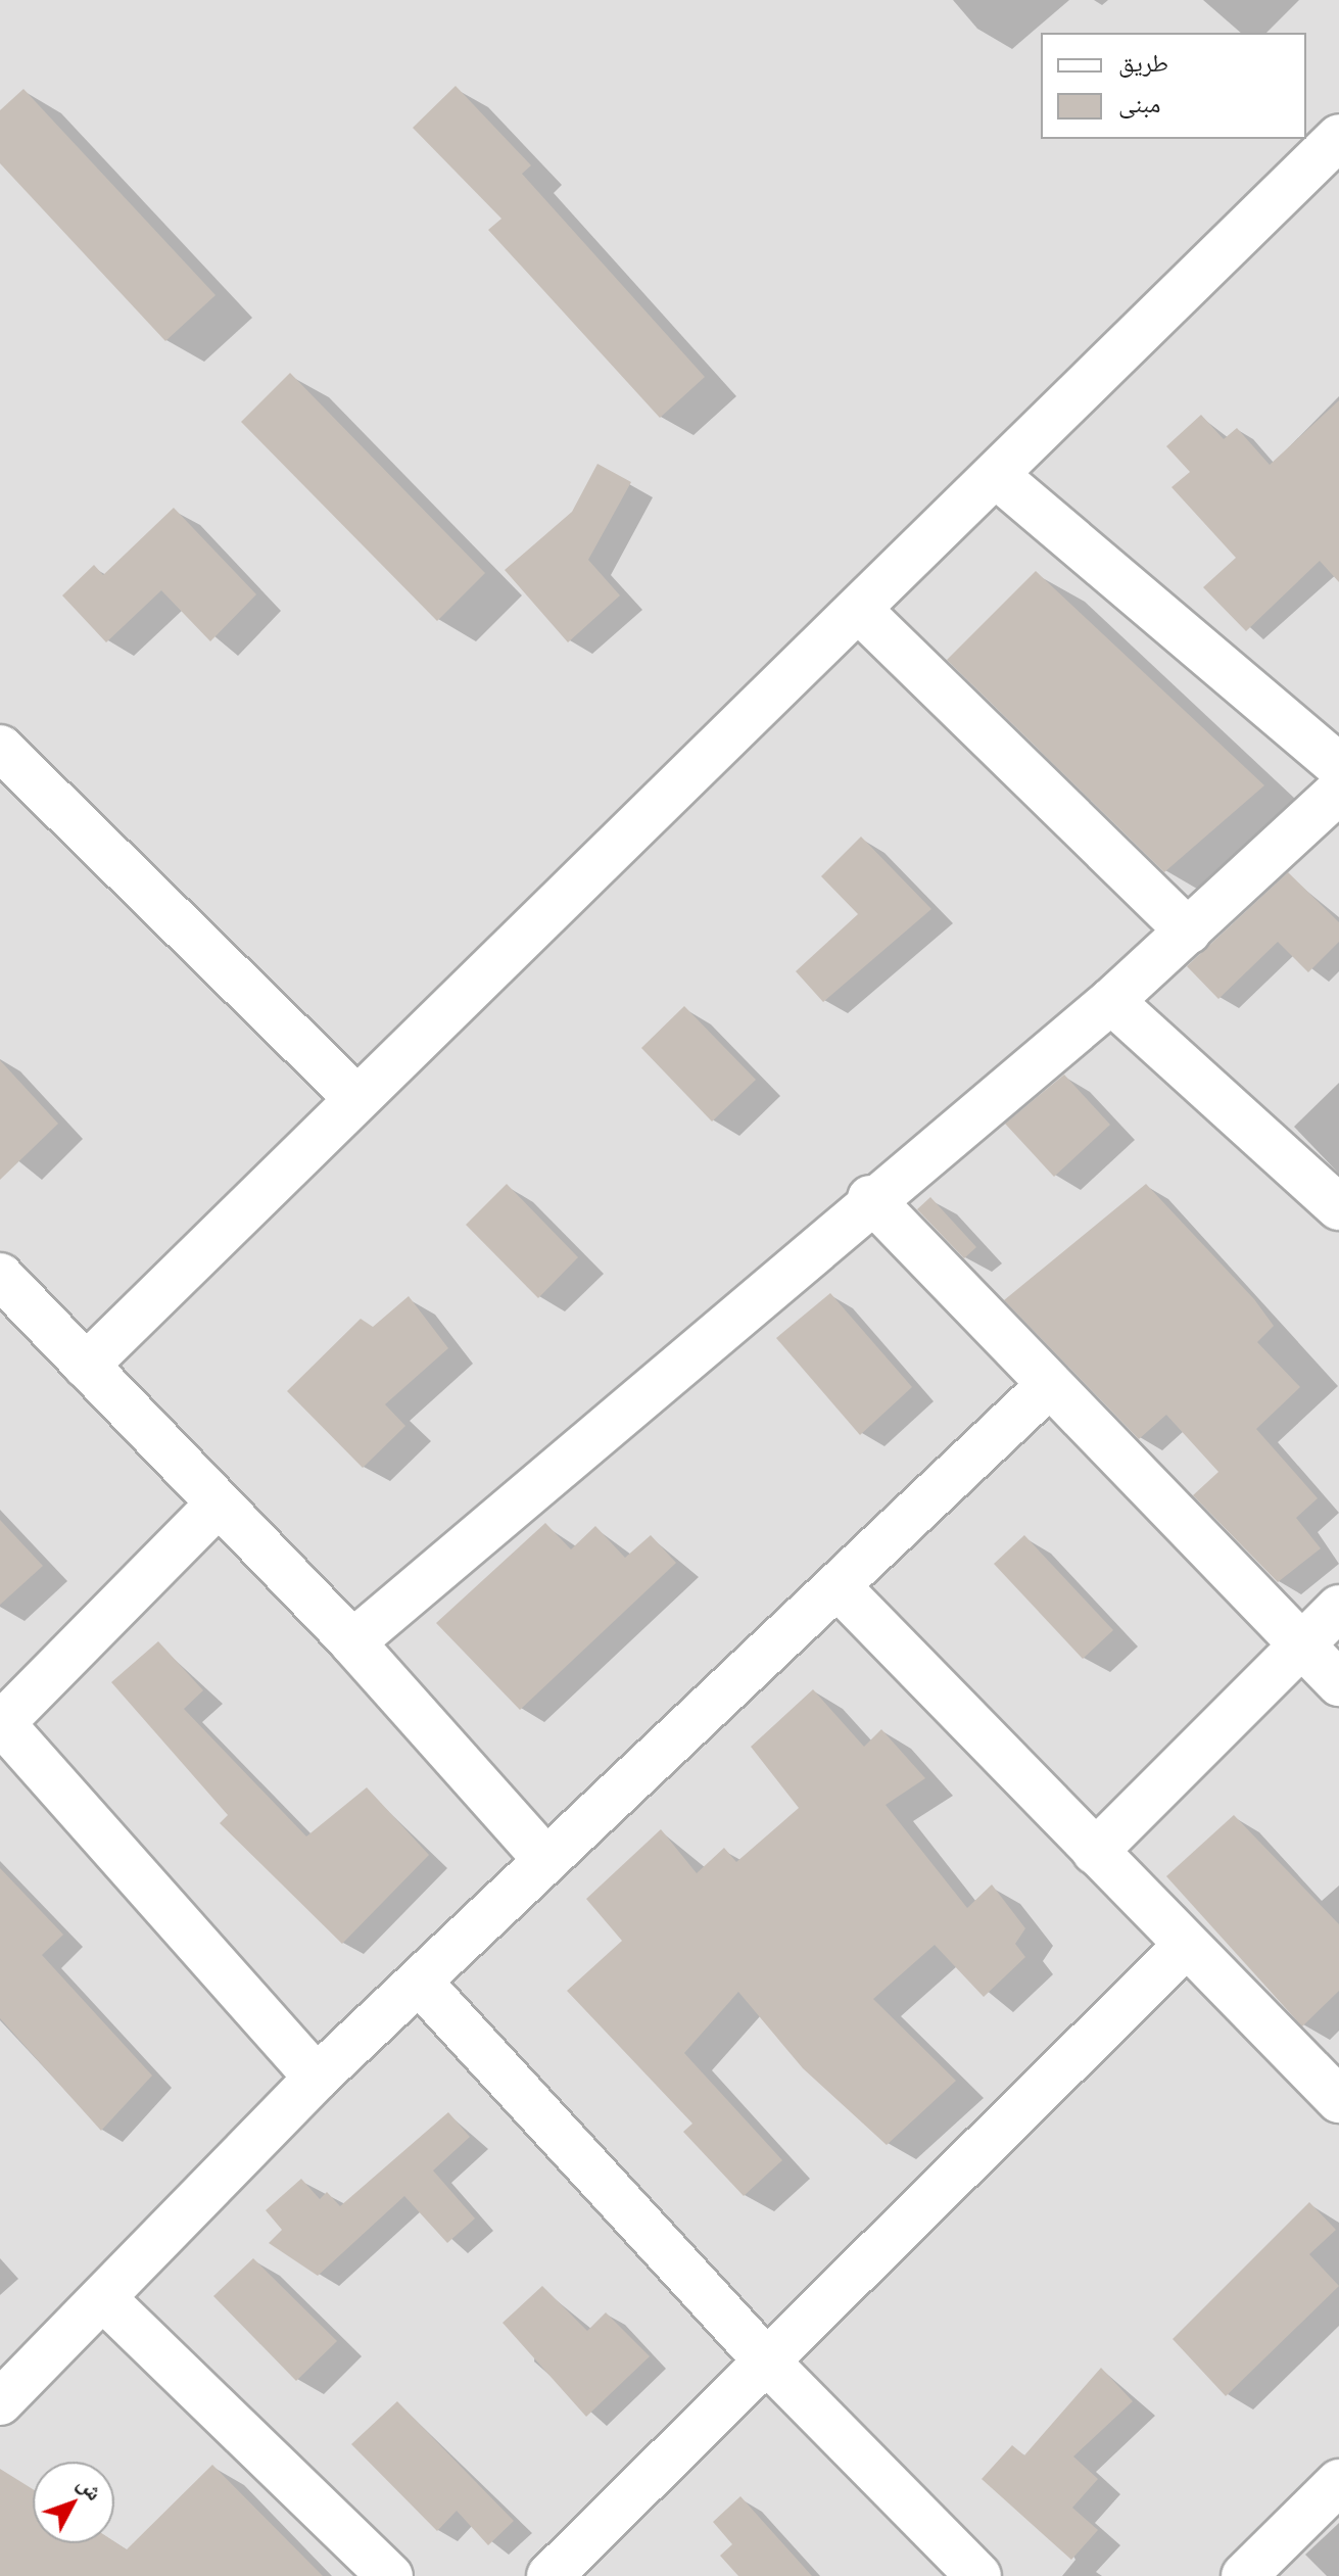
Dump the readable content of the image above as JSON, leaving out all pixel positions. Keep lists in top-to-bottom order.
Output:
{
  "legend": ["طريق", "مبنى"],
  "north": "top right"
}
